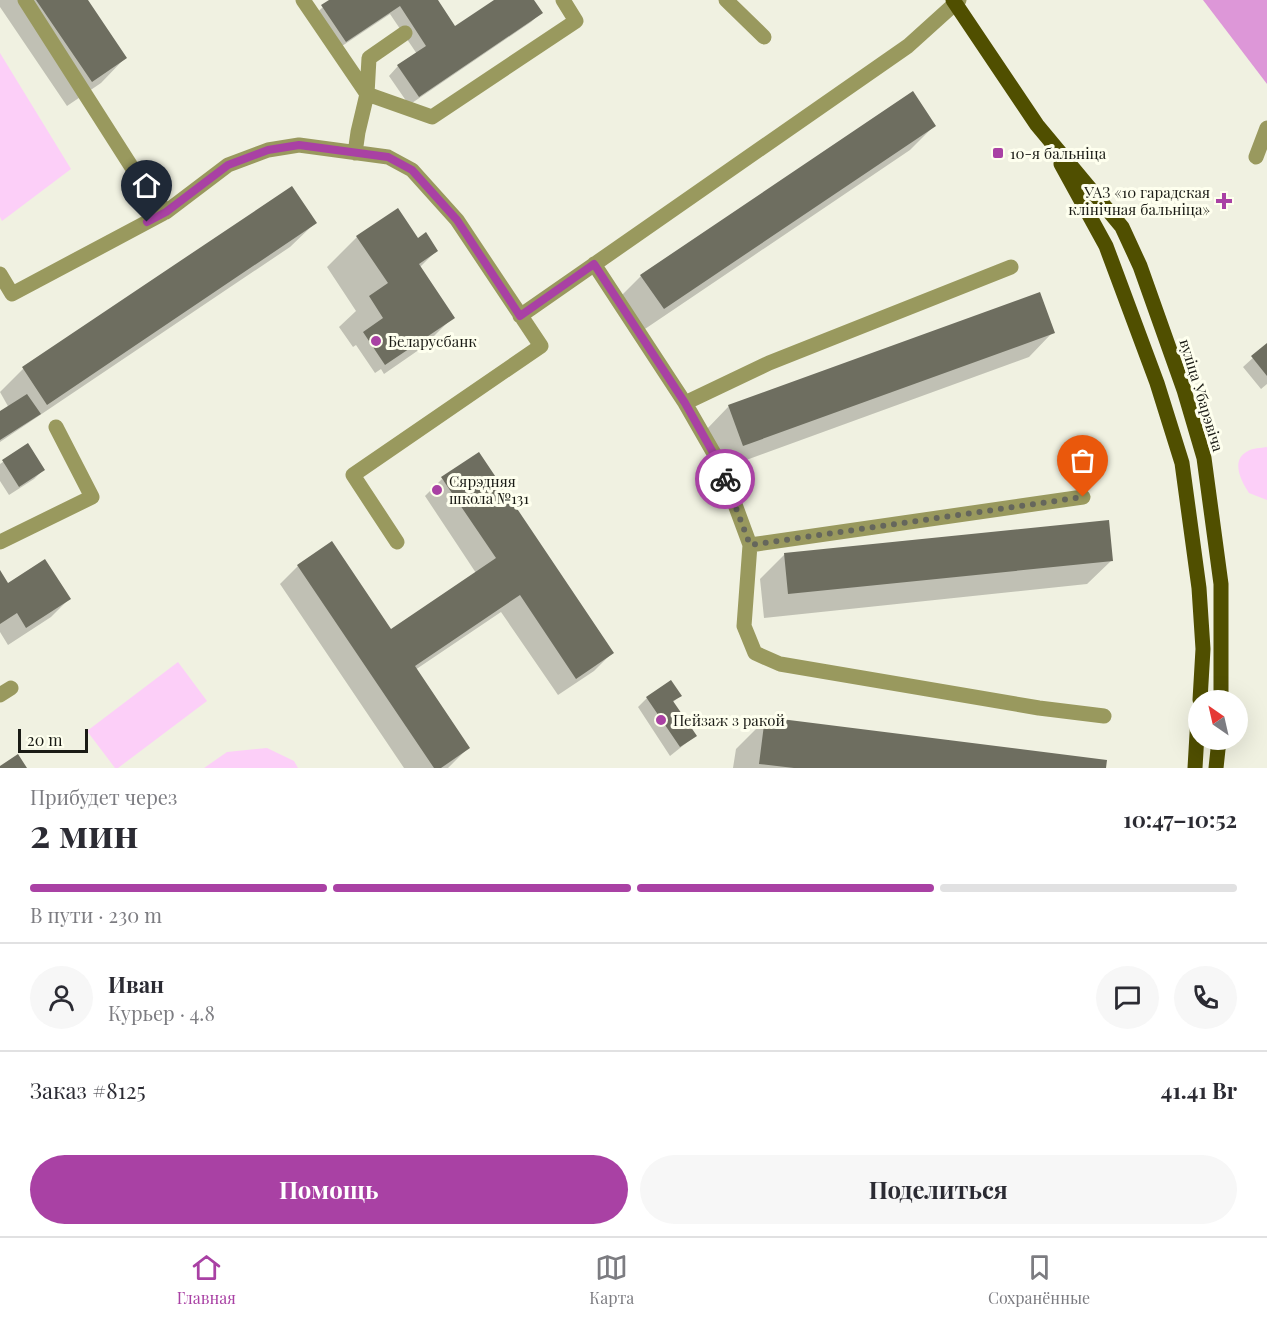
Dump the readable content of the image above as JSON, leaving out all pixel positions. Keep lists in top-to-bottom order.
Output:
{
  "streets": {
    "main road": ["вуліца Убарэвіча"]
  },
  "places": {
    "transit": ["10-я бальніца"],
    "health": ["УАЗ «10 гарадская клінічная бальніца»"],
    "other": ["Беларусбанк", "Сярэдняя школа №131", "Пейзаж з ракой"]
  },
  "scale_bar": "20 m",
  "north": "top left",
  "page": {
    "scale": "20 m",
    "heading": ["2 мин", "Прибудет через", "10:47–10:52"],
    "panel": [
      "Иван",
      "Курьер · 4.8",
      "Заказ #8125",
      "41.41 Br"
    ],
    "bar": "В пути · 230 m",
    "buttons": ["Помощь", "Поделиться"],
    "tabs": ["Главная", "Карта", "Сохранённые"]
  }
}
